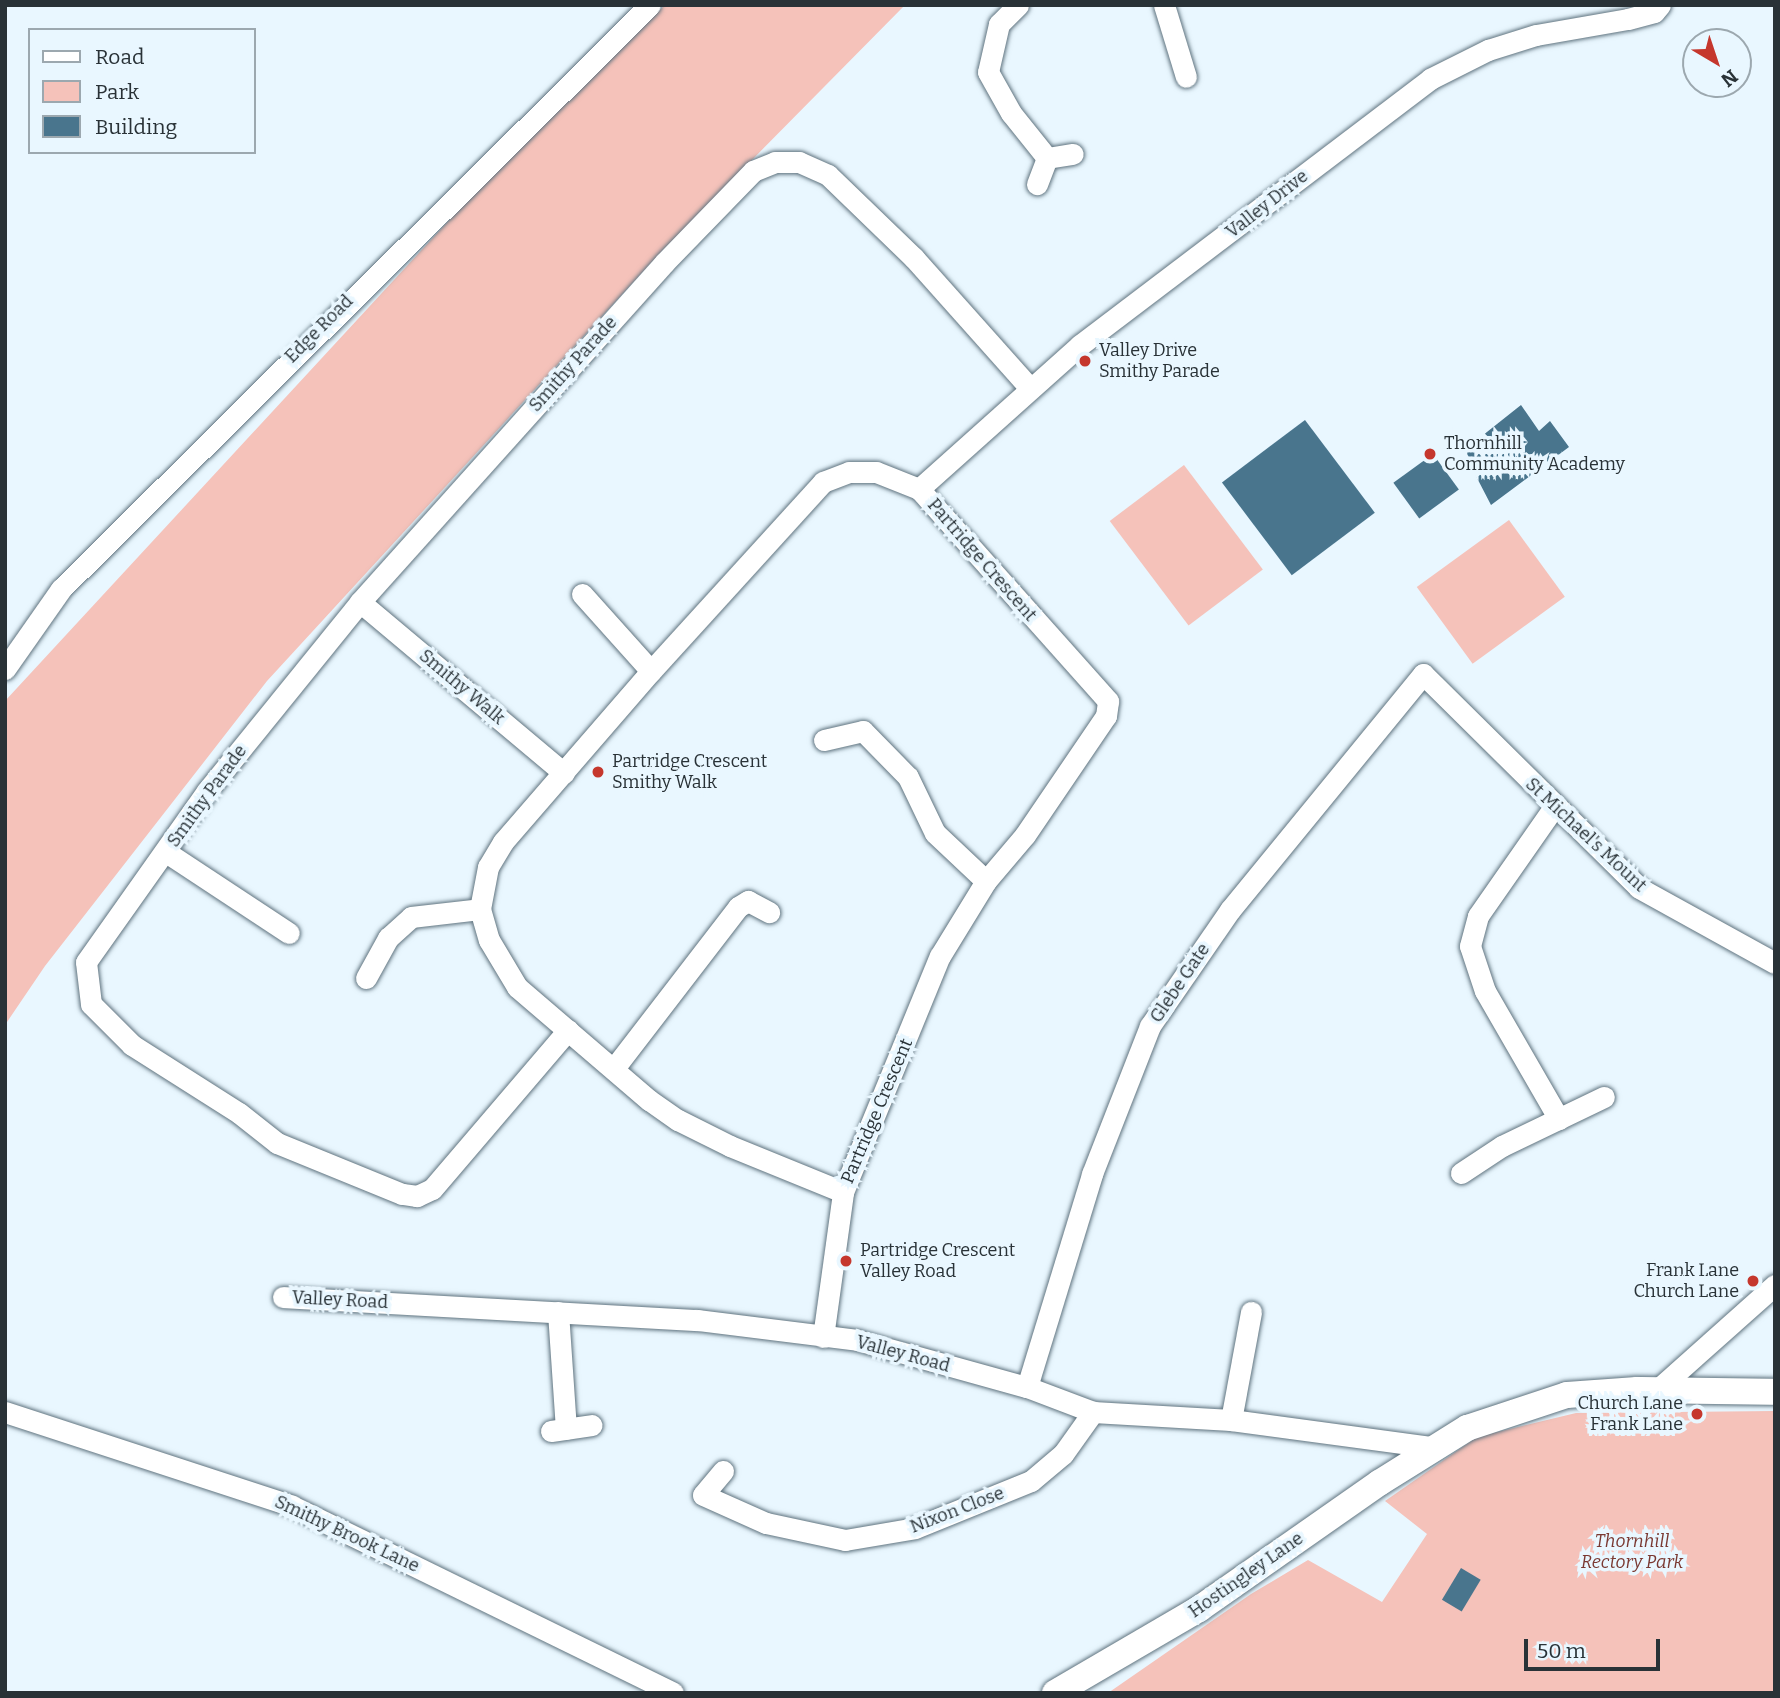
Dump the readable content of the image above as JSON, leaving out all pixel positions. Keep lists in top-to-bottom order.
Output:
{
  "streets": {
    "main road": ["Hostingley Lane"],
    "street": [
      "Valley Drive",
      "Edge Road",
      "Smithy Parade",
      "Partridge Crescent",
      "Smithy Walk",
      "St Michael's Mount",
      "Glebe Gate",
      "Valley Road",
      "Nixon Close",
      "Smithy Brook Lane"
    ]
  },
  "crossings": [
    ["Valley Drive", "Smithy Parade"],
    ["Valley Drive", "Partridge Crescent"],
    ["Smithy Parade", "Partridge Crescent"],
    ["Smithy Parade", "Smithy Walk"],
    ["Partridge Crescent", "Smithy Walk"],
    ["Partridge Crescent", "Valley Road"],
    ["St Michael's Mount", "Glebe Gate"],
    ["Glebe Gate", "Valley Road"],
    ["Valley Road", "Nixon Close"],
    ["Valley Road", "Hostingley Lane"]
  ],
  "parks": ["Thornhill Rectory Park"],
  "places": [
    "Valley Drive Smithy Parade",
    "Thornhill Community Academy",
    "Partridge Crescent Smithy Walk",
    "Partridge Crescent Valley Road",
    "Frank Lane Church Lane",
    "Church Lane Frank Lane"
  ],
  "legend": ["Road", "Park", "Building"],
  "scale_bar": "50 m",
  "north": "bottom right"
}
